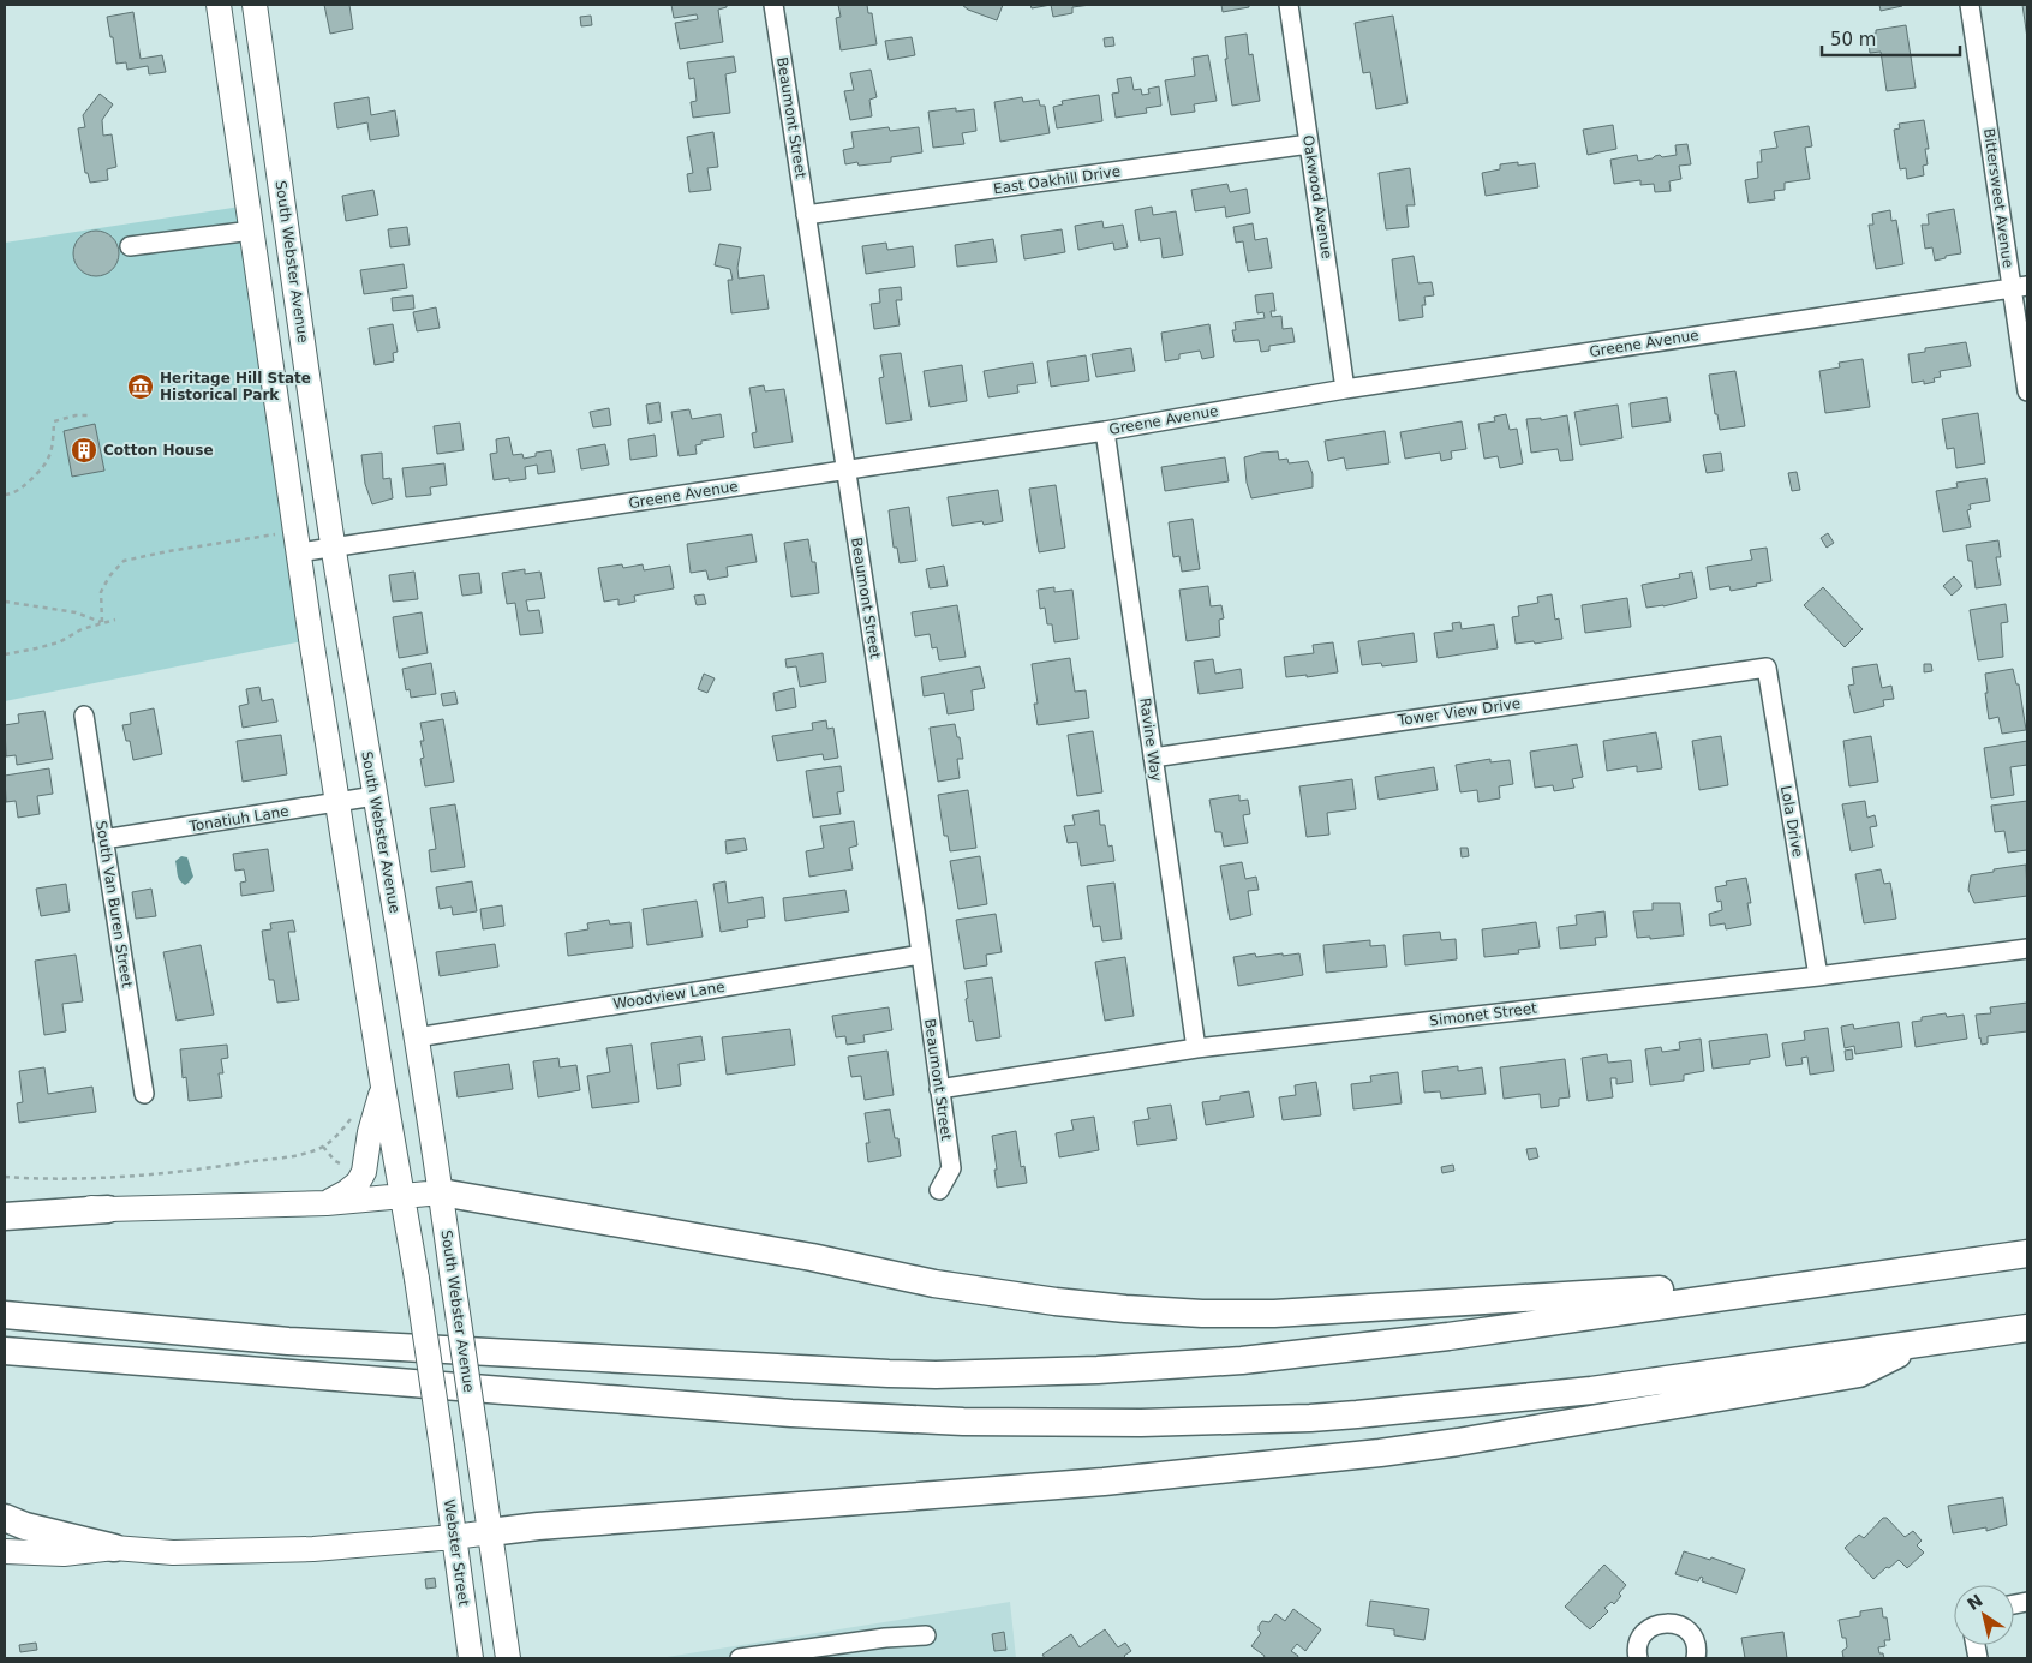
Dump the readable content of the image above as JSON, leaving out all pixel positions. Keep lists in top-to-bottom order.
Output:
{
  "streets": {
    "main road": ["South Webster Avenue", "Webster Street"],
    "street": [
      "Beaumont Street",
      "East Oakhill Drive",
      "Oakwood Avenue",
      "Bittersweet Avenue",
      "Greene Avenue",
      "Tower View Drive",
      "Ravine Way",
      "Tonatiuh Lane",
      "Lola Drive",
      "South Van Buren Street",
      "Woodview Lane",
      "Simonet Street"
    ]
  },
  "crossings": [
    ["Beaumont Street", "East Oakhill Drive"],
    ["Beaumont Street", "Greene Avenue"],
    ["Beaumont Street", "Woodview Lane"],
    ["Beaumont Street", "Simonet Street"],
    ["East Oakhill Drive", "Oakwood Avenue"],
    ["Oakwood Avenue", "Greene Avenue"],
    ["Bittersweet Avenue", "Greene Avenue"],
    ["South Webster Avenue", "Greene Avenue"],
    ["South Webster Avenue", "Tonatiuh Lane"],
    ["South Webster Avenue", "Woodview Lane"],
    ["Greene Avenue", "Ravine Way"],
    ["Tower View Drive", "Ravine Way"],
    ["Tower View Drive", "Lola Drive"],
    ["Ravine Way", "Simonet Street"],
    ["Tonatiuh Lane", "South Van Buren Street"],
    ["Lola Drive", "Simonet Street"]
  ],
  "places": {
    "museum": ["Heritage Hill State Historical Park"],
    "building": ["Cotton House"]
  },
  "scale_bar": "50 m",
  "north": "top left"
}
